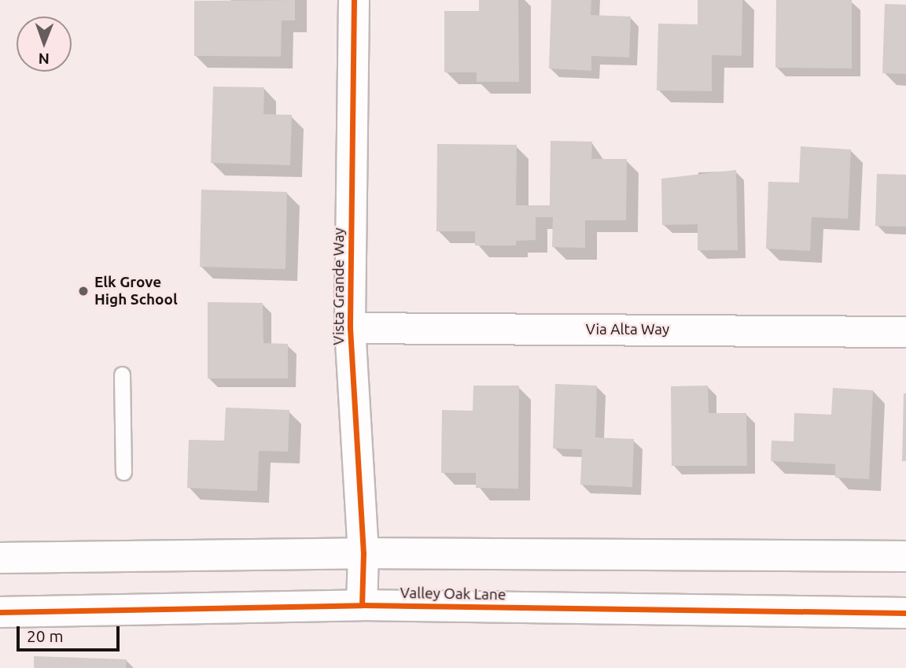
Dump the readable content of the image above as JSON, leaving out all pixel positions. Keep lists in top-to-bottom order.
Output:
{
  "streets": {
    "street": ["Vista Grande Way", "Via Alta Way", "Valley Oak Lane"]
  },
  "crossings": [
    ["Vista Grande Way", "Via Alta Way"],
    ["Vista Grande Way", "Valley Oak Lane"]
  ],
  "places": ["Elk Grove High School"],
  "scale_bar": "20 m",
  "north": "bottom"
}
